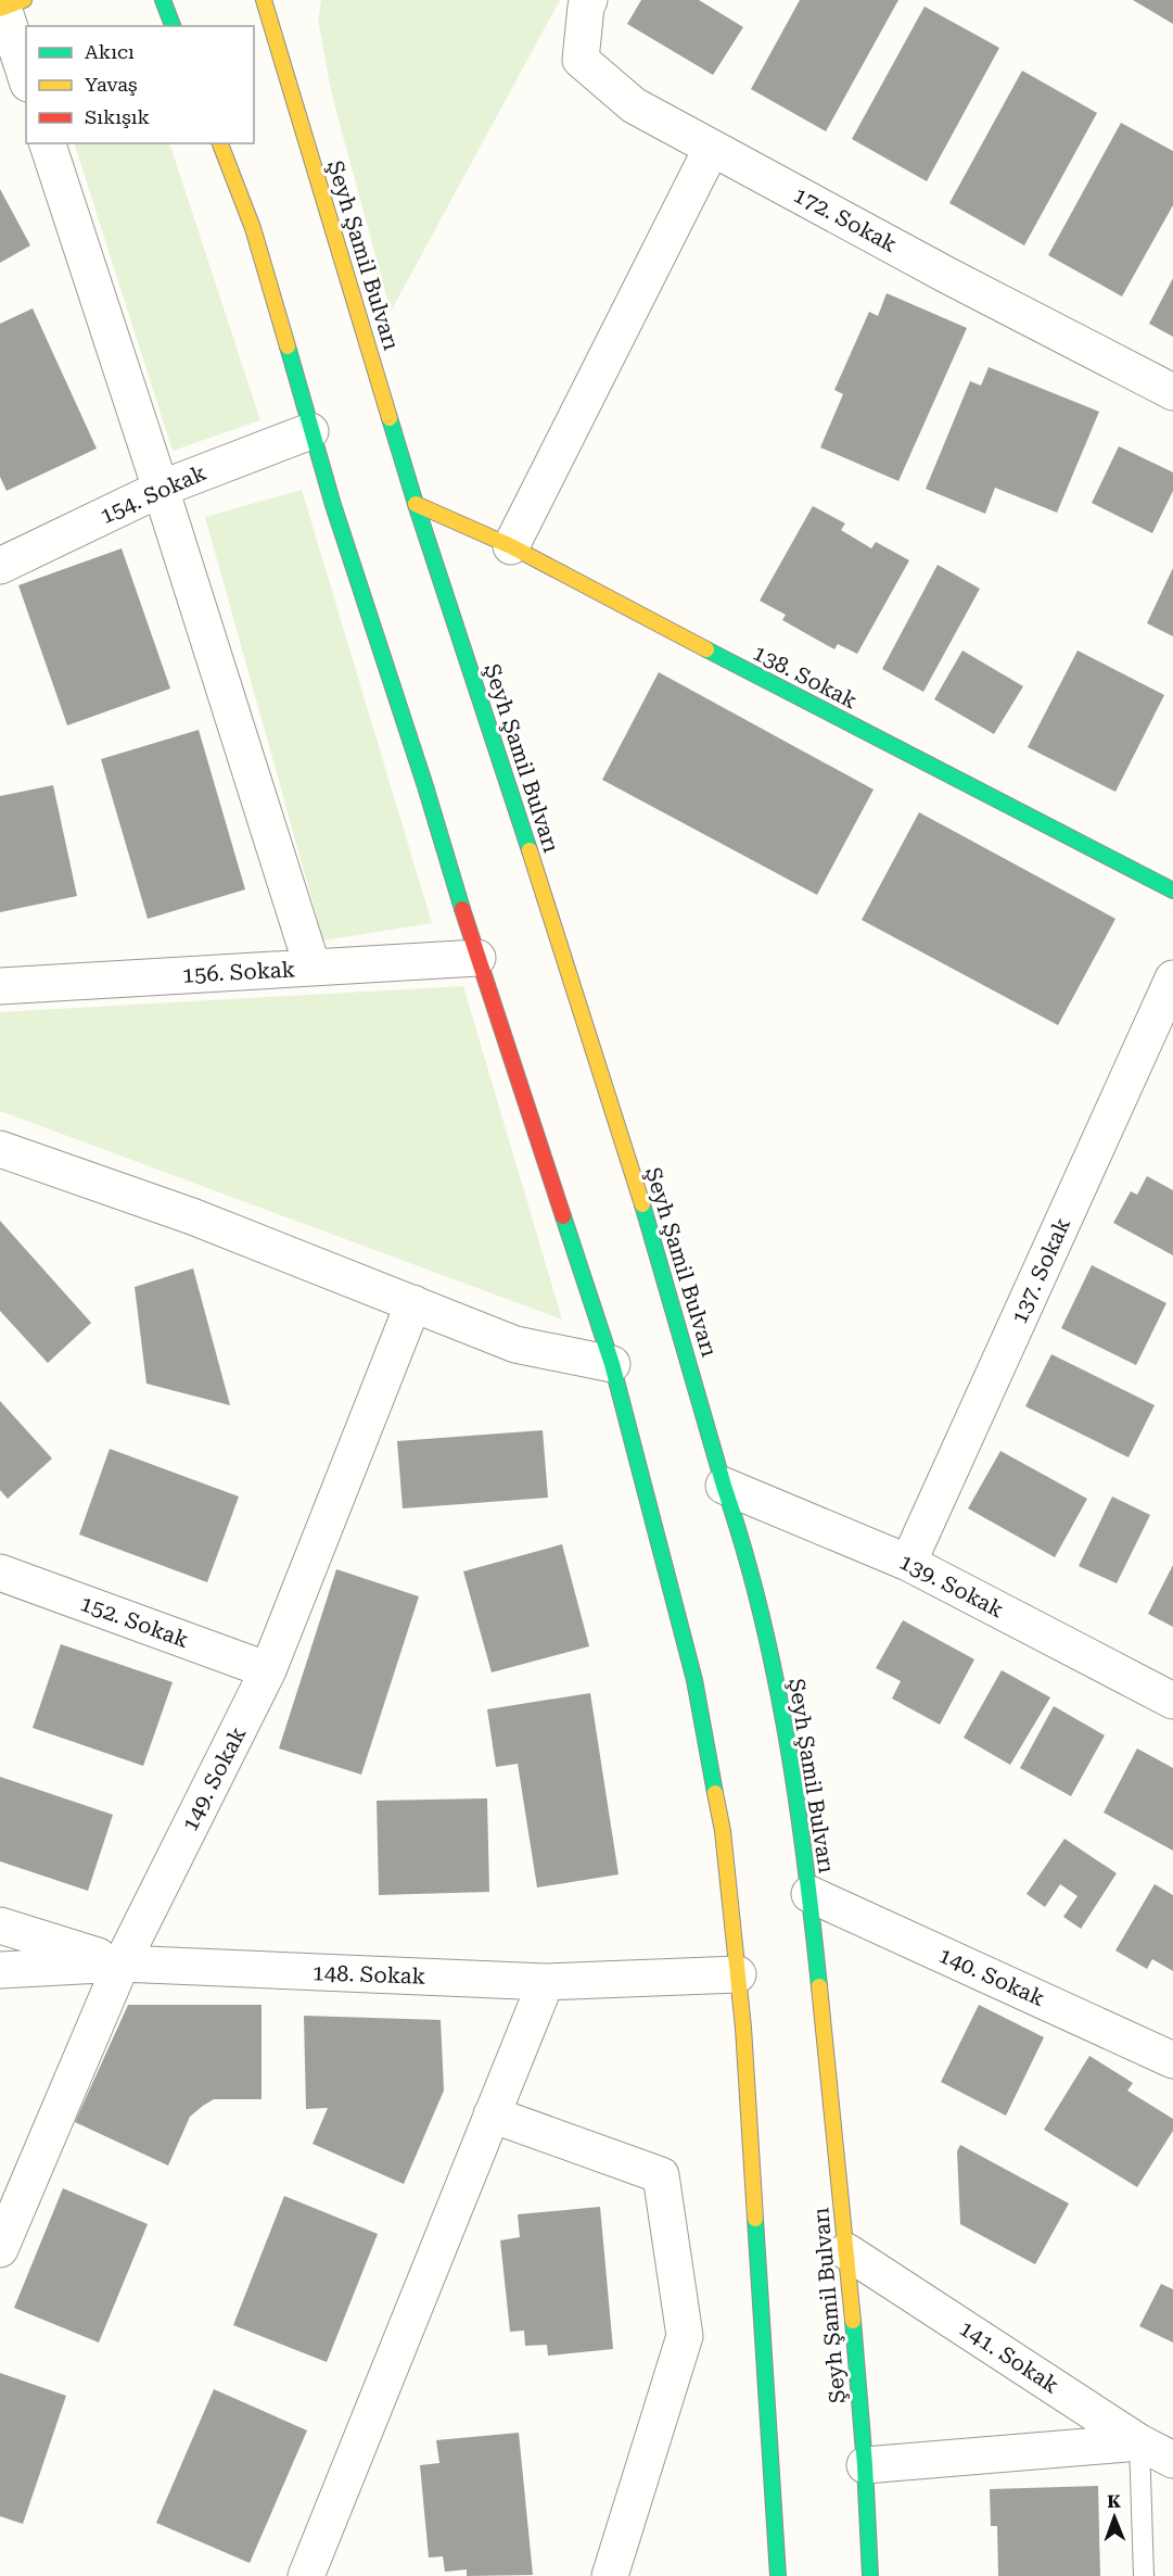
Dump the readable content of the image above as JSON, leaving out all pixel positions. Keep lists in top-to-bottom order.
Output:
{
  "streets": {
    "main road": ["Şeyh Şamil Bulvarı", "138. Sokak"],
    "street": [
      "172. Sokak",
      "154. Sokak",
      "156. Sokak",
      "137. Sokak",
      "139. Sokak",
      "152. Sokak",
      "149. Sokak",
      "148. Sokak",
      "140. Sokak",
      "141. Sokak"
    ]
  },
  "crossings": [
    ["Şeyh Şamil Bulvarı", "138. Sokak"],
    ["Şeyh Şamil Bulvarı", "139. Sokak"],
    ["Şeyh Şamil Bulvarı", "140. Sokak"],
    ["Şeyh Şamil Bulvarı", "141. Sokak"],
    ["137. Sokak", "139. Sokak"],
    ["152. Sokak", "149. Sokak"],
    ["149. Sokak", "148. Sokak"]
  ],
  "legend": ["Akıcı", "Yavaş", "Sıkışık"],
  "north": "top"
}
